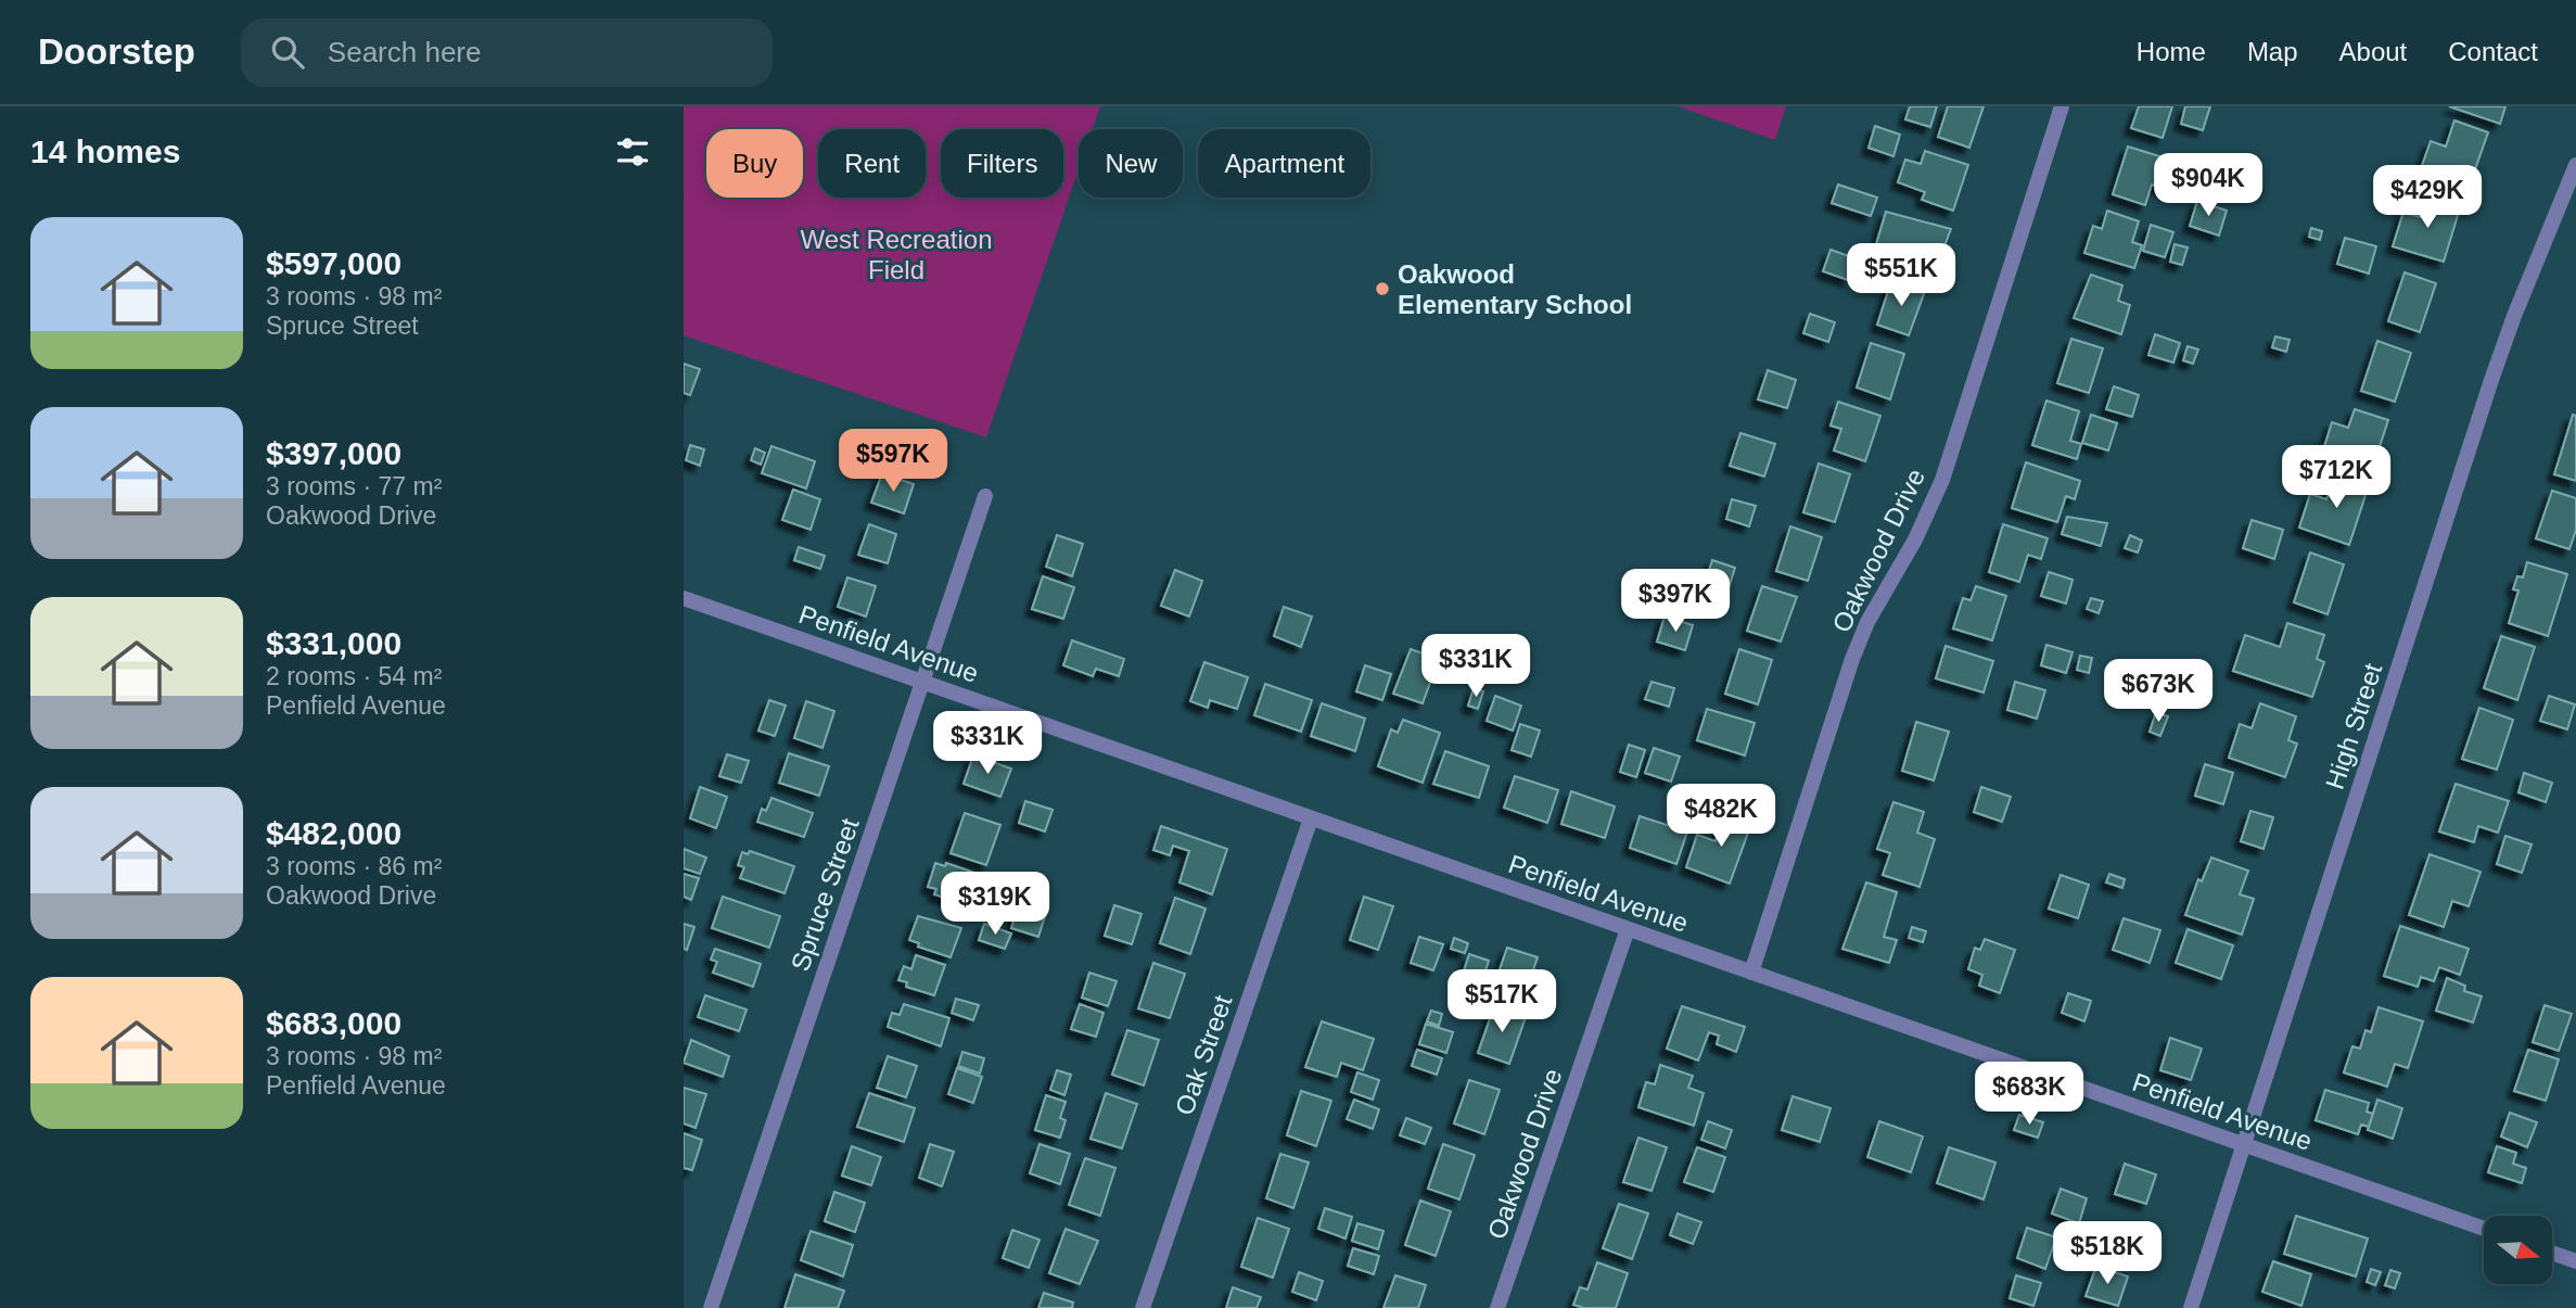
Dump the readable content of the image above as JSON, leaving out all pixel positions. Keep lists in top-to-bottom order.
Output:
{
  "streets": {
    "street": [
      "Oakwood Drive",
      "Penfield Avenue",
      "High Street",
      "Spruce Street",
      "Oak Street"
    ]
  },
  "crossings": [
    ["Oakwood Drive", "Penfield Avenue"],
    ["Penfield Avenue", "High Street"],
    ["Penfield Avenue", "Spruce Street"],
    ["Penfield Avenue", "Oak Street"]
  ],
  "parks": ["West Recreation Field"],
  "places": ["Oakwood Elementary School"],
  "north": "right",
  "page": {
    "header": "Doorstep",
    "search": "Search here",
    "nav": [
      "Home",
      "Map",
      "About",
      "Contact"
    ],
    "heading": "14 homes",
    "chip": [
      "Buy",
      "Rent",
      "Filters",
      "New",
      "Apartment"
    ],
    "price": [
      "$904K",
      "$429K",
      "$551K",
      "$597K",
      "$712K",
      "$397K",
      "$331K",
      "$673K",
      "$331K",
      "$482K",
      "$319K",
      "$517K",
      "$683K",
      "$518K"
    ],
    "list": [
      {
        "name": "$597,000",
        "note": "3 rooms · 98 m² · Spruce Street"
      },
      {
        "name": "$397,000",
        "note": "3 rooms · 77 m² · Oakwood Drive"
      },
      {
        "name": "$331,000",
        "note": "2 rooms · 54 m² · Penfield Avenue"
      },
      {
        "name": "$482,000",
        "note": "3 rooms · 86 m² · Oakwood Drive"
      },
      {
        "name": "$683,000",
        "note": "3 rooms · 98 m² · Penfield Avenue"
      }
    ]
  }
}
